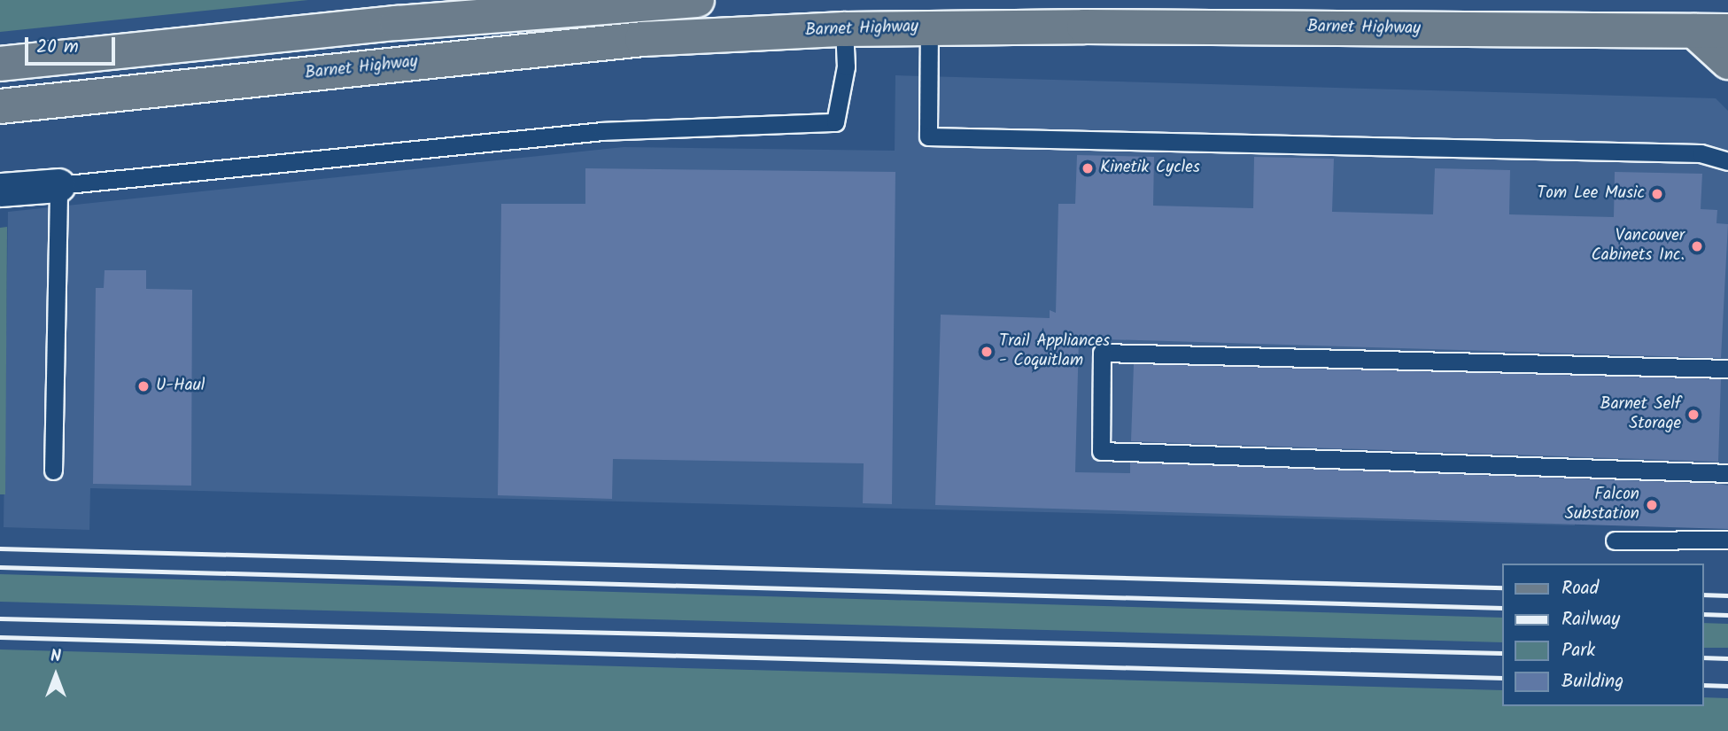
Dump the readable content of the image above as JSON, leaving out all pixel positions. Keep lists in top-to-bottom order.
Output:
{
  "streets": {
    "main road": ["Barnet Highway"]
  },
  "places": [
    "Kinetik Cycles",
    "Tom Lee Music",
    "Vancouver Cabinets Inc.",
    "Trail Appliances - Coquitlam",
    "U-Haul",
    "Barnet Self Storage",
    "Falcon Substation"
  ],
  "legend": [
    "Road",
    "Railway",
    "Park",
    "Building"
  ],
  "scale_bar": "20 m",
  "north": "top"
}
